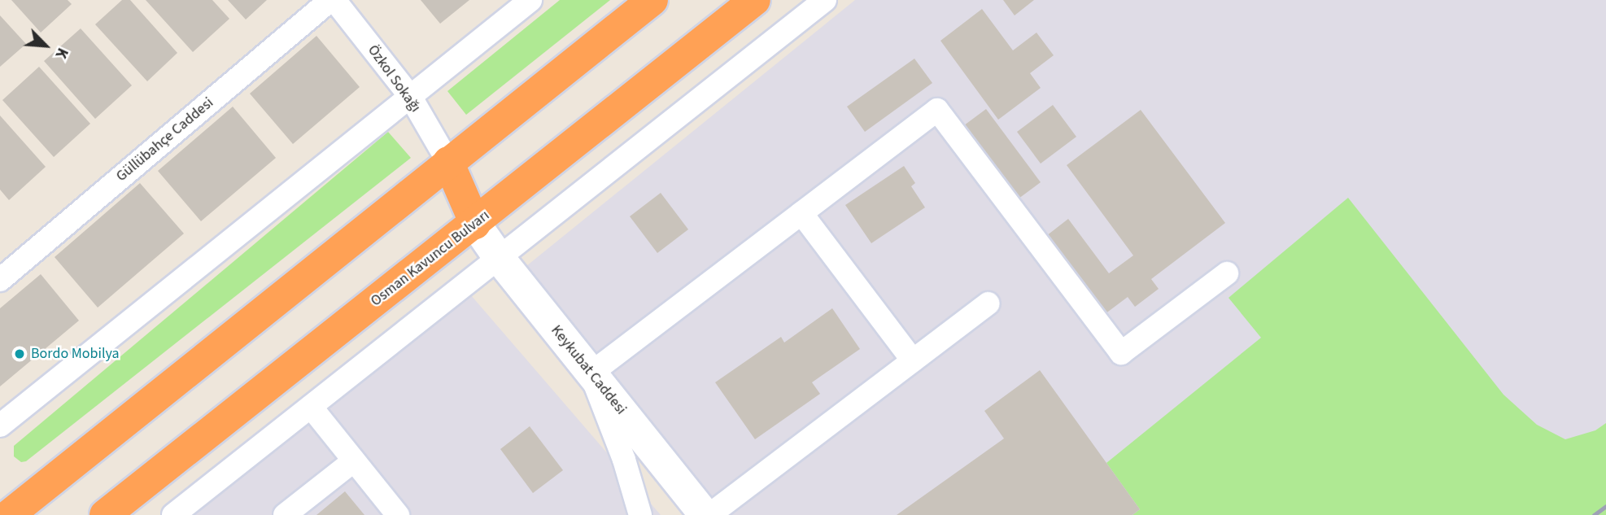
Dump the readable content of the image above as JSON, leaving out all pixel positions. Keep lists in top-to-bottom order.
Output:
{
  "streets": {
    "highway": ["Osman Kavuncu Bulvarı"],
    "street": ["Özkol Sokağı", "Güllübahçe Caddesi", "Keykubat Caddesi"]
  },
  "crossings": [
    ["Özkol Sokağı", "Güllübahçe Caddesi"],
    ["Osman Kavuncu Bulvarı", "Keykubat Caddesi"]
  ],
  "places": ["Bordo Mobilya"],
  "north": "bottom right"
}
